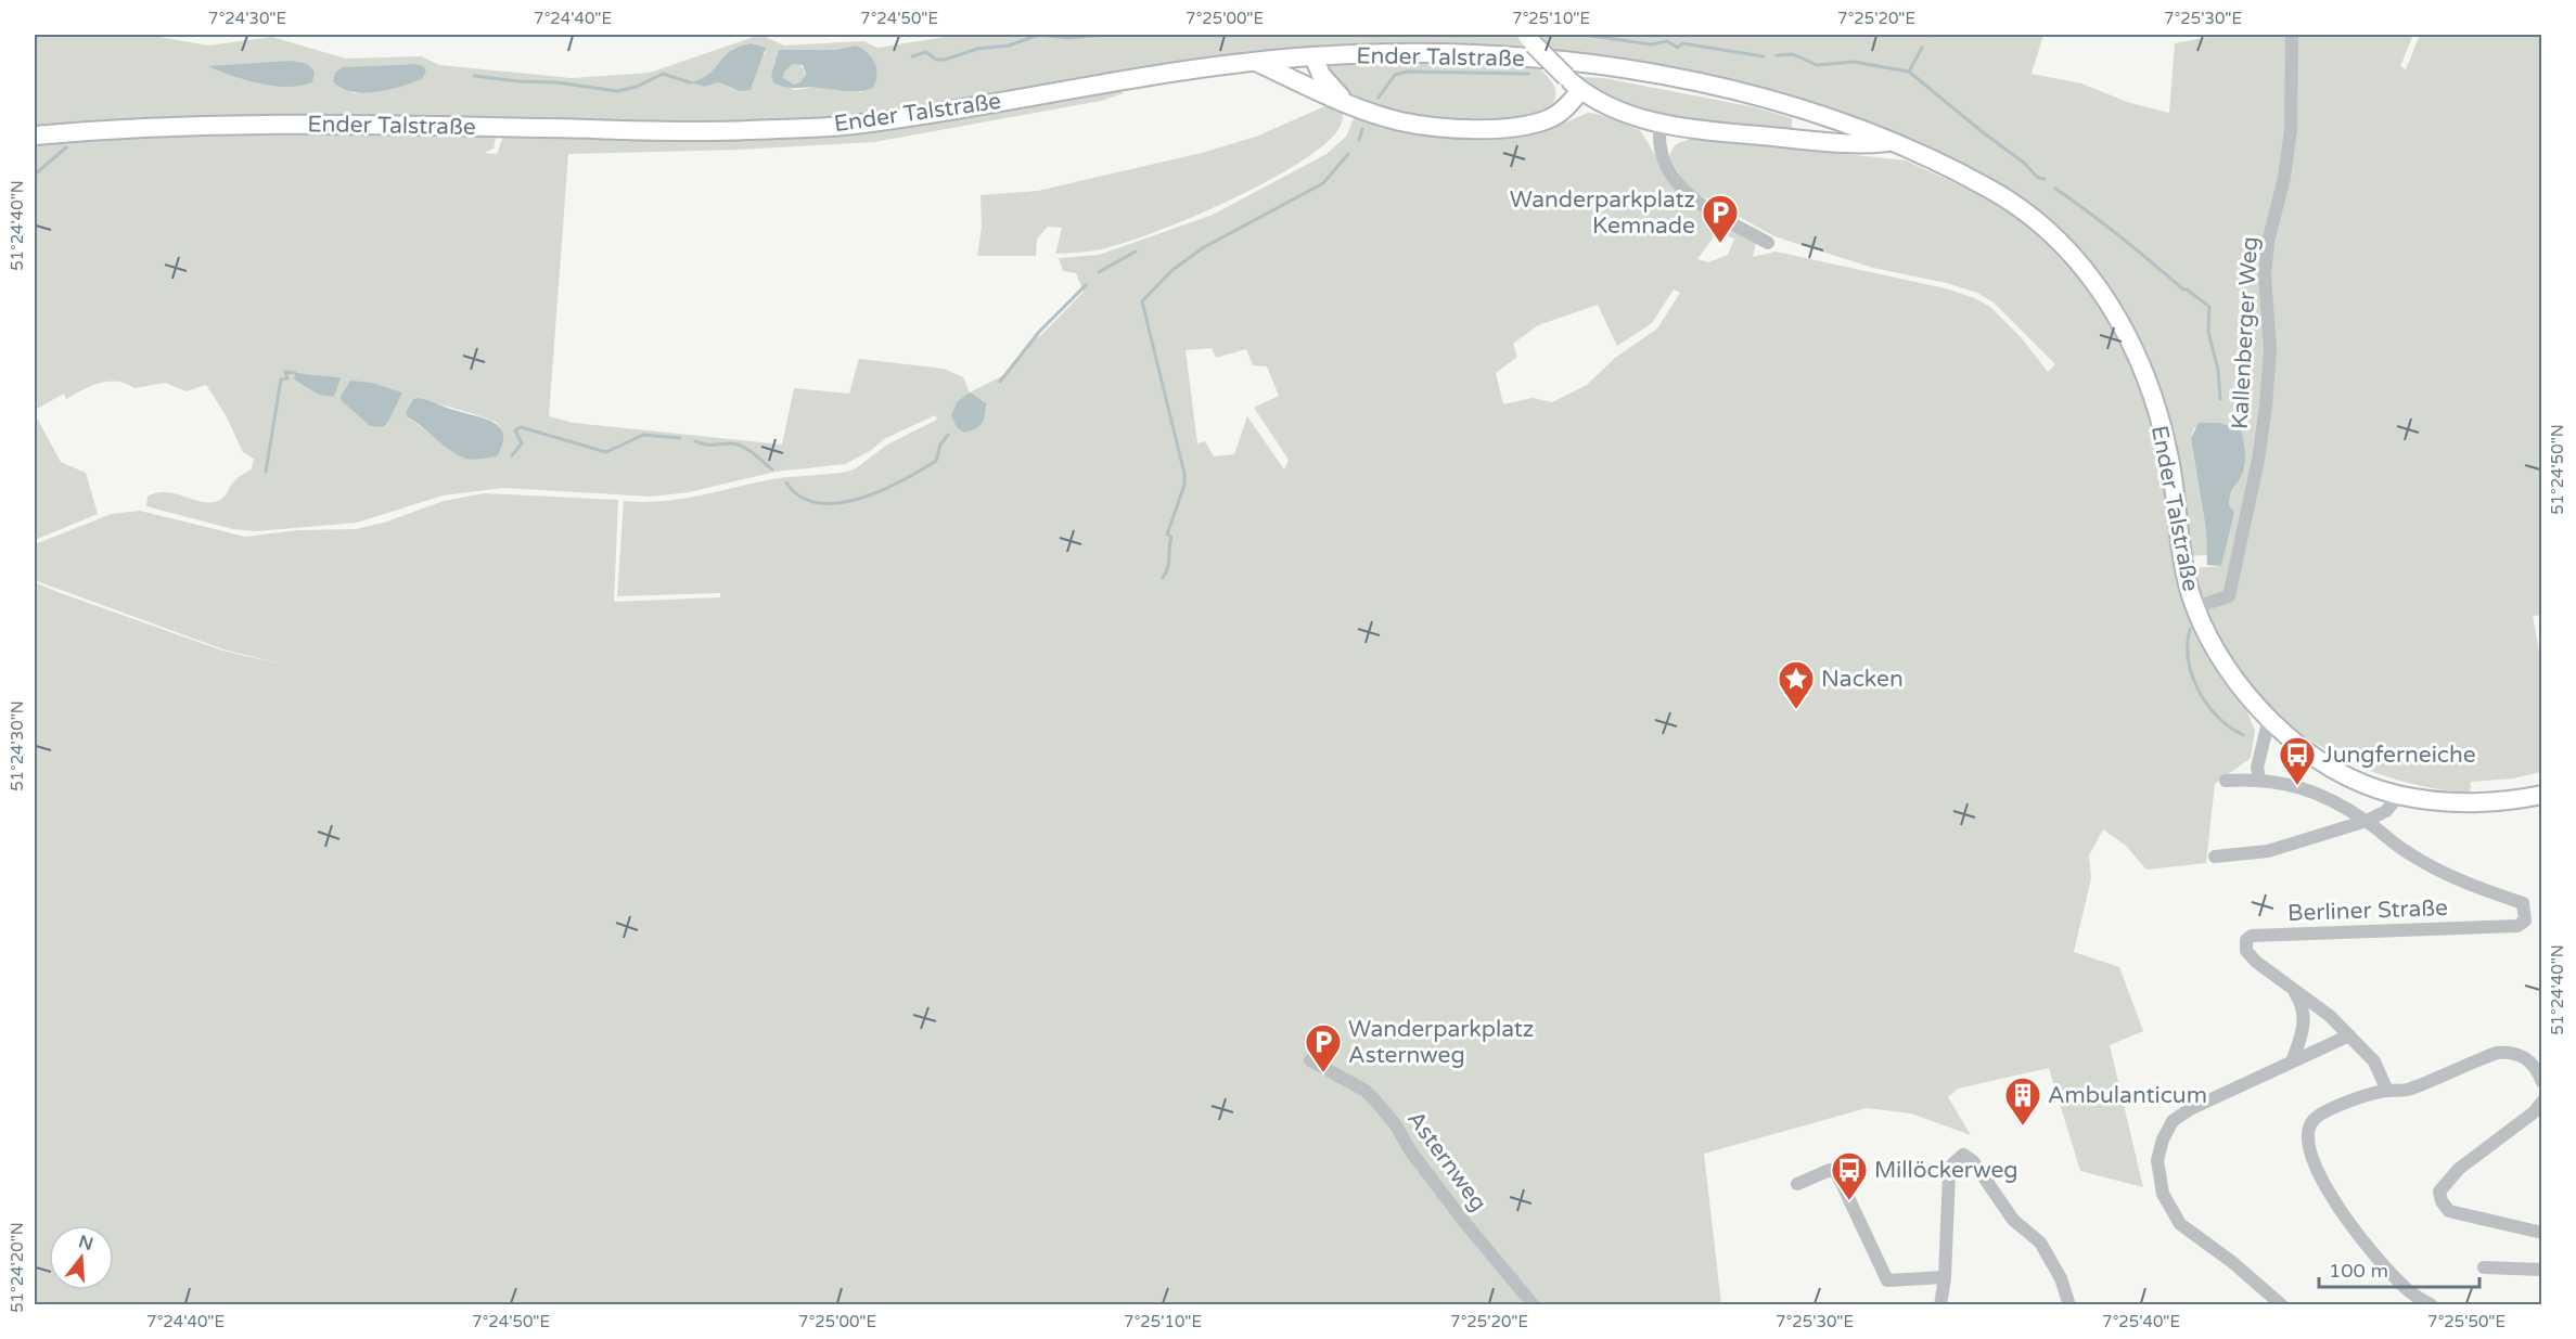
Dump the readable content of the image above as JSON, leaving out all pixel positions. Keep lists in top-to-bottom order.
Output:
{
  "streets": {
    "main road": ["Ender Talstraße"],
    "street": ["Kallenberger Weg", "Berliner Straße", "Asternweg"]
  },
  "crossings": [
    ["Ender Talstraße", "Kallenberger Weg"]
  ],
  "places": {
    "parking": ["Wanderparkplatz Kemnade", "Wanderparkplatz Asternweg"],
    "place": ["Nacken"],
    "bus stop": ["Jungferneiche", "Millöckerweg"],
    "building": ["Ambulanticum"]
  },
  "scale_bar": "100 m",
  "north": "top",
  "coordinates": [
    "7°24'30\"E",
    "7°24'40\"E",
    "7°24'50\"E",
    "7°25'00\"E",
    "7°25'10\"E",
    "7°25'20\"E",
    "7°25'30\"E",
    "51°24'40\"N",
    "51°24'50\"N",
    "51°24'30\"N",
    "51°24'20\"N",
    "7°25'40\"E",
    "7°25'50\"E"
  ]
}
